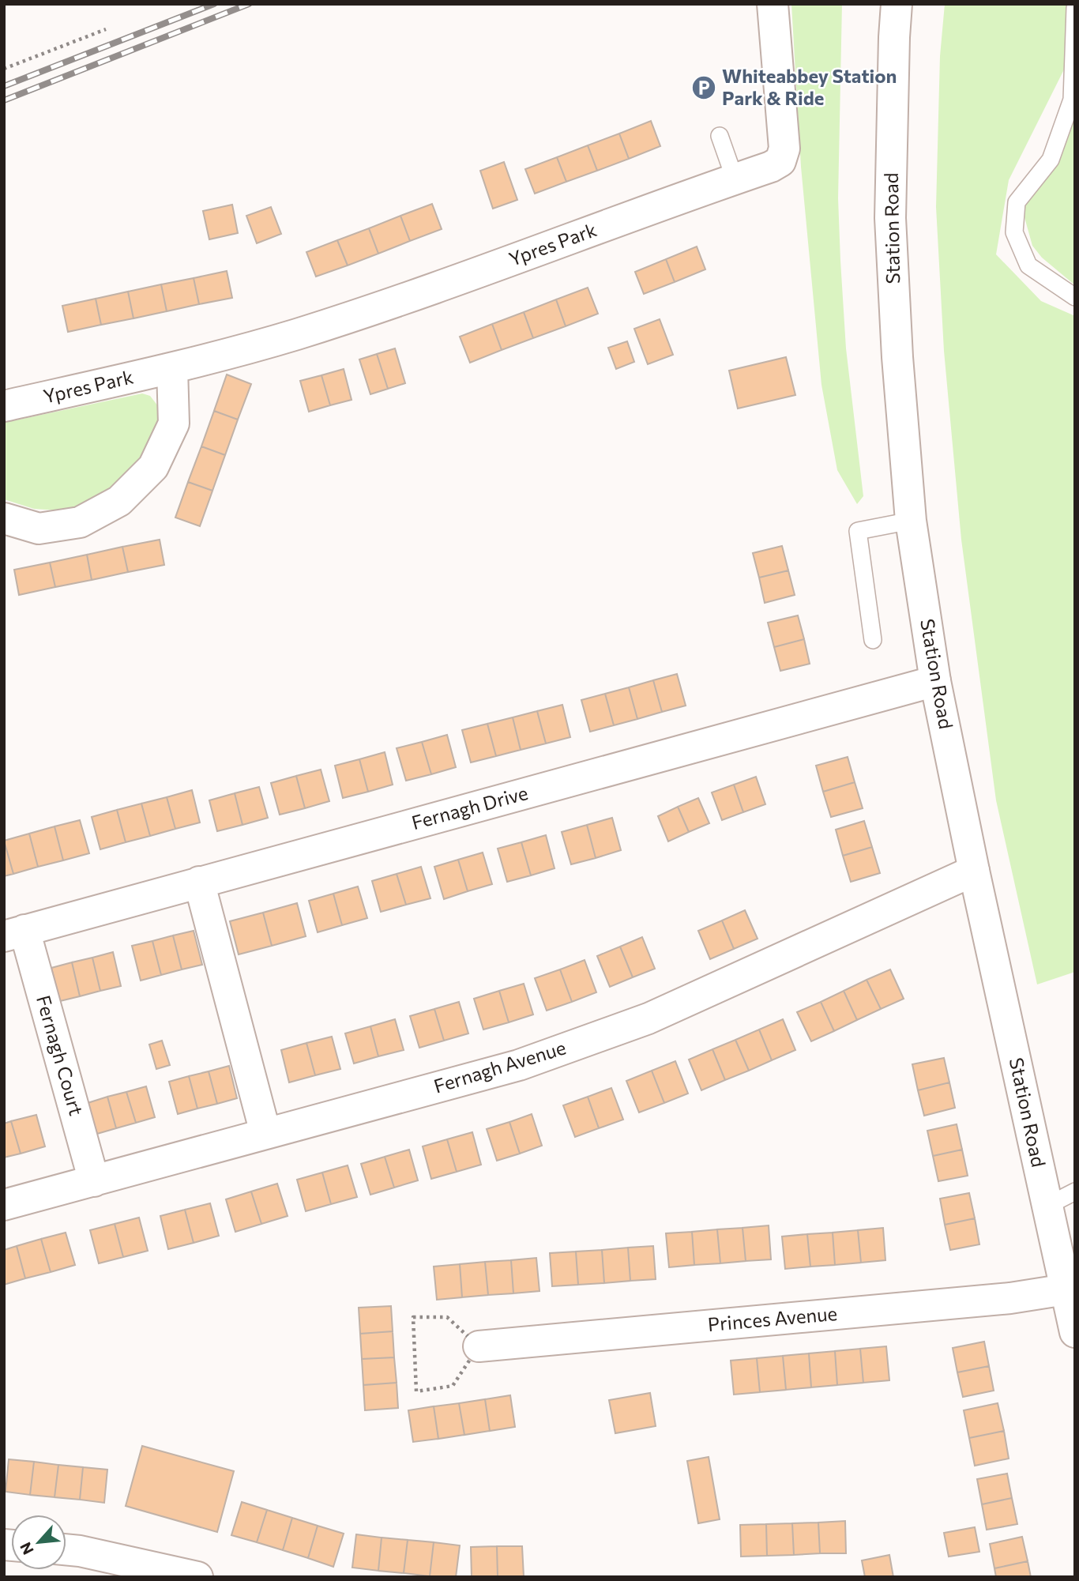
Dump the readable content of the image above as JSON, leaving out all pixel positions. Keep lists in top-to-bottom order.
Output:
{
  "streets": {
    "street": [
      "Station Road",
      "Ypres Park",
      "Fernagh Drive",
      "Fernagh Court",
      "Fernagh Avenue",
      "Princes Avenue"
    ]
  },
  "crossings": [
    ["Station Road", "Fernagh Drive"],
    ["Station Road", "Fernagh Avenue"],
    ["Station Road", "Princes Avenue"],
    ["Fernagh Drive", "Fernagh Court"],
    ["Fernagh Court", "Fernagh Avenue"]
  ],
  "places": {
    "parking": ["Whiteabbey Station Park & Ride"]
  },
  "north": "bottom left"
}
